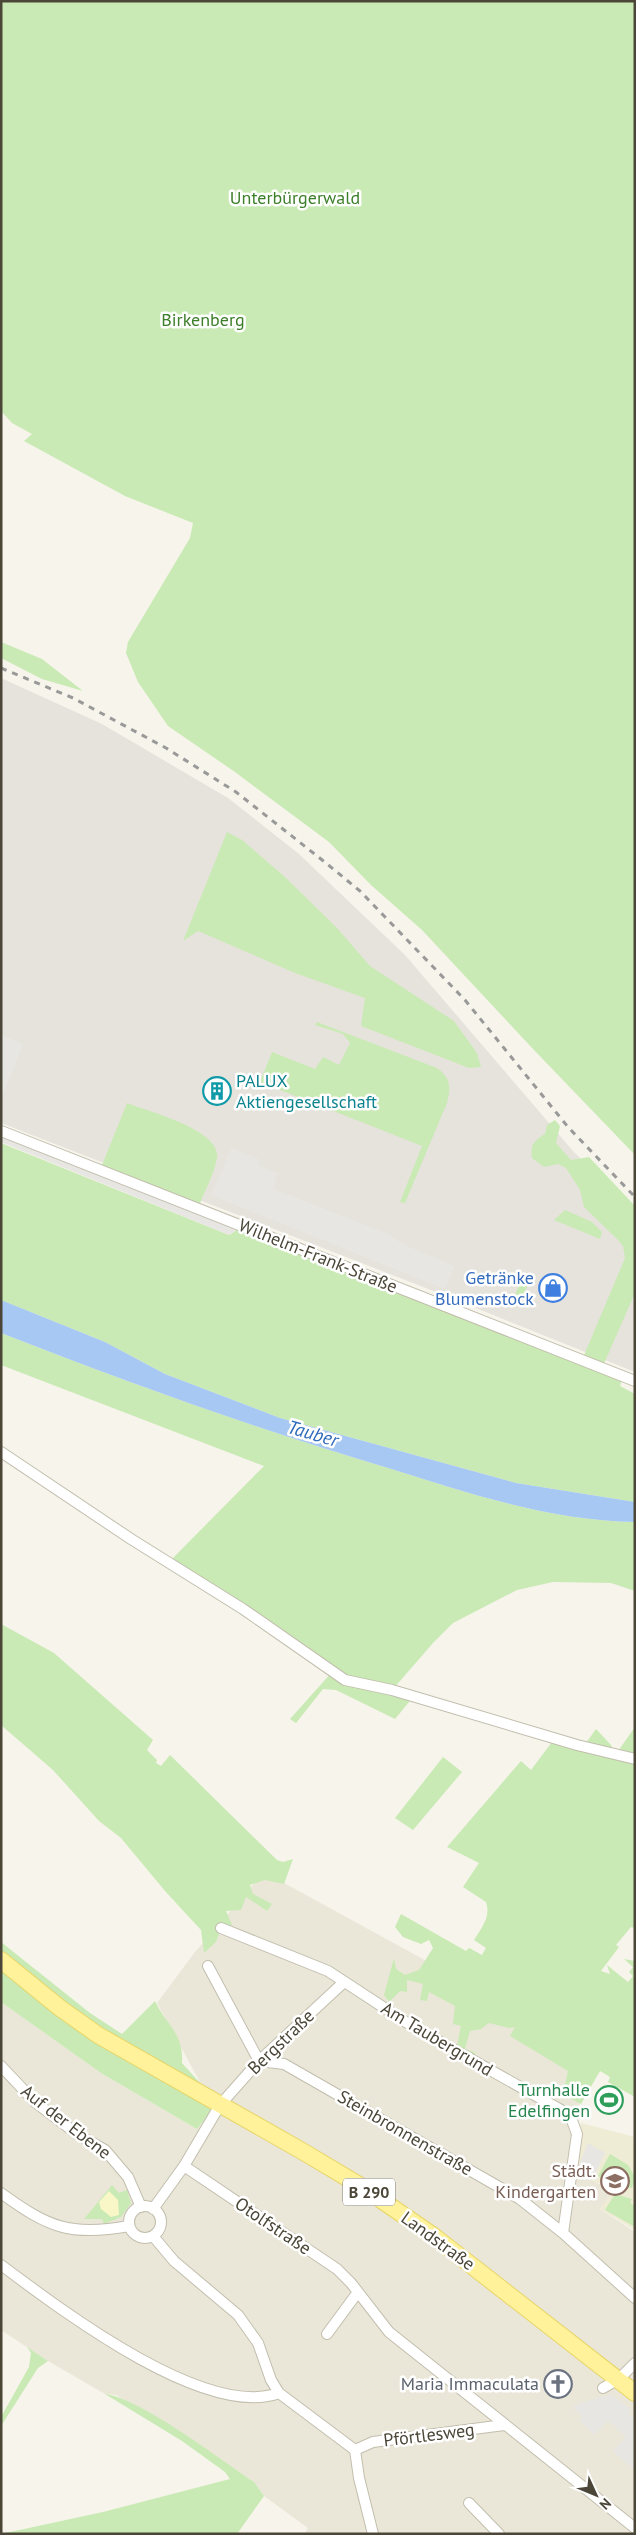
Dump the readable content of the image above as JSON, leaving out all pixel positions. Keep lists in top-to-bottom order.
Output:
{
  "streets": {
    "main road": ["B 290", "Landstraße"],
    "street": [
      "Wilhelm-Frank-Straße",
      "Am Taubergrund",
      "Bergstraße",
      "Auf der Ebene",
      "Steinbronnenstraße",
      "Otolfstraße",
      "Pförtlesweg"
    ]
  },
  "crossings": [
    ["Am Taubergrund", "Bergstraße"],
    ["Am Taubergrund", "Steinbronnenstraße"],
    ["Bergstraße", "Auf der Ebene"],
    ["Bergstraße", "Steinbronnenstraße"],
    ["Bergstraße", "Otolfstraße"],
    ["Bergstraße", "Landstraße"],
    ["Otolfstraße", "Pförtlesweg"]
  ],
  "water": ["Tauber"],
  "parks": ["Unterbürgerwald", "Birkenberg"],
  "places": {
    "building": ["PALUX Aktiengesellschaft"],
    "shop": ["Getränke Blumenstock"],
    "sports": ["Turnhalle Edelfingen"],
    "school or university": ["Städt. Kindergarten"],
    "church": ["Maria Immaculata"]
  },
  "north": "bottom right"
}
